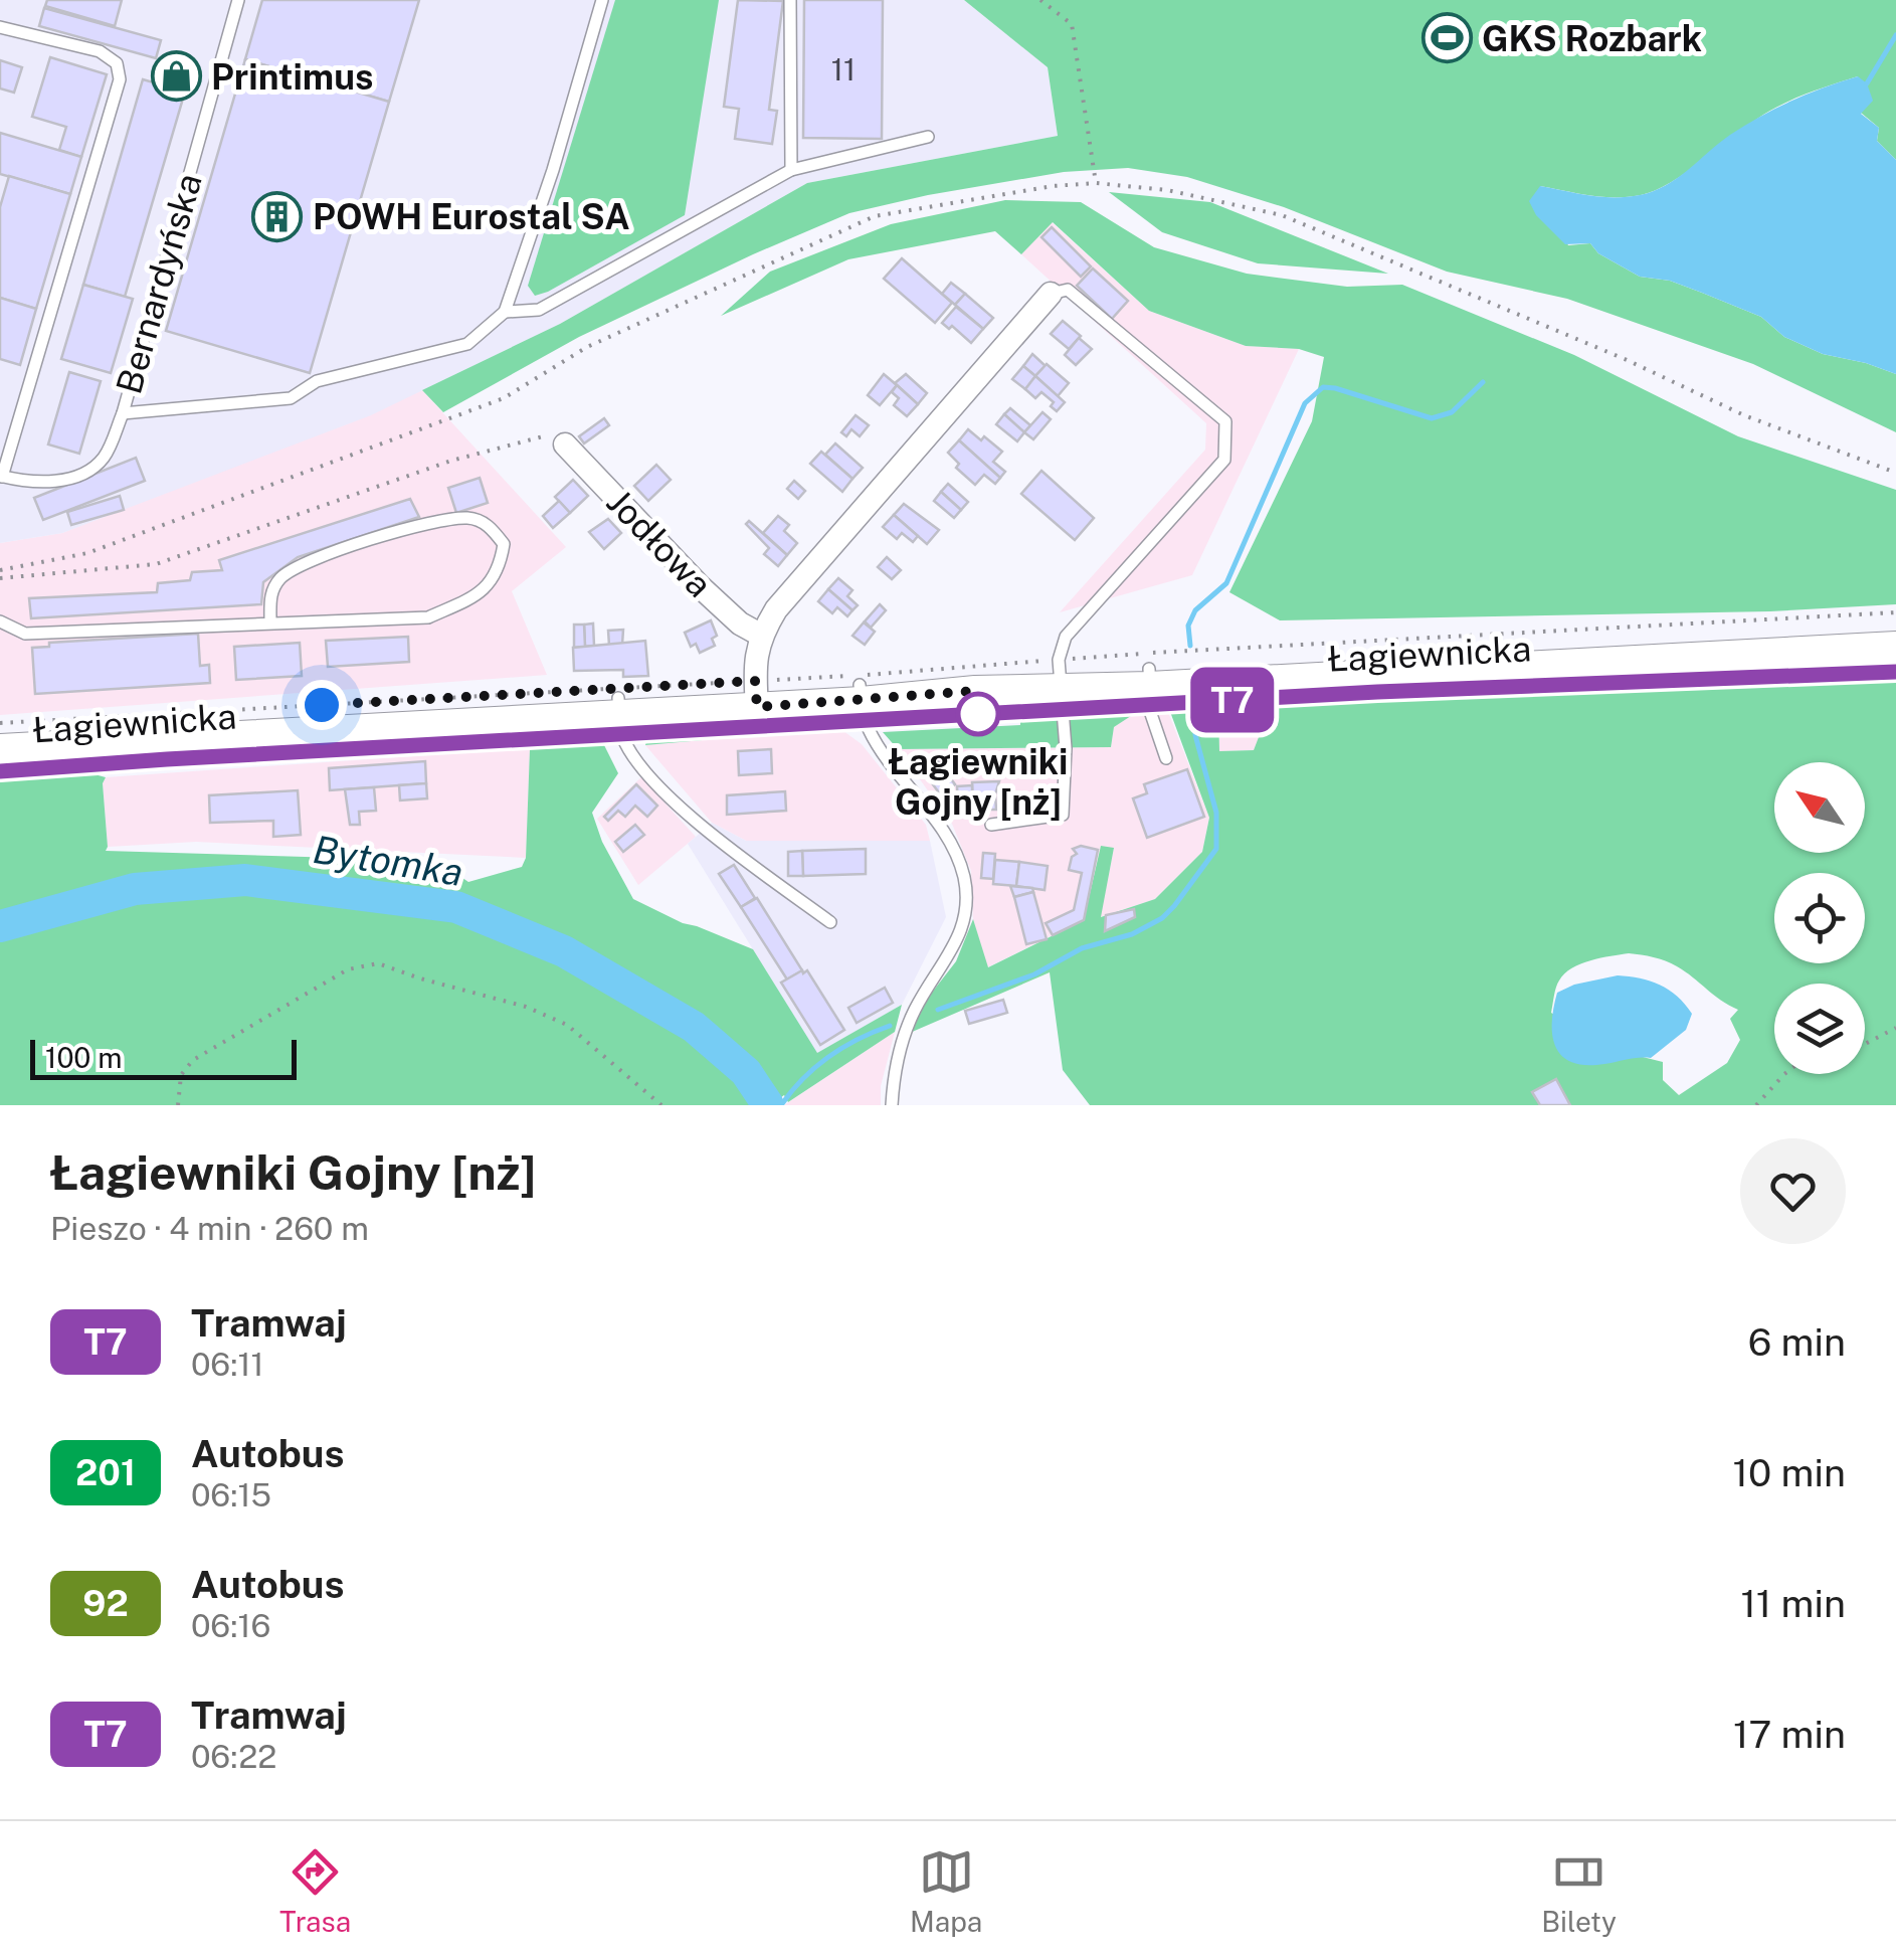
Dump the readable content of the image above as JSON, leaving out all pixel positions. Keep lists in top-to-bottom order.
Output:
{
  "streets": {
    "main road": ["Łagiewnicka"],
    "street": ["Jodłowa"],
    "lane": ["Bernardyńska"]
  },
  "water": ["Bytomka"],
  "places": {
    "sports": ["GKS Rozbark"],
    "shop": ["Printimus"],
    "building": ["POWH Eurostal SA"],
    "other": ["Łagiewniki Gojny [nż]"]
  },
  "lines": ["tram line T7"],
  "house_numbers": ["11"],
  "scale_bar": "100 m",
  "north": "top left",
  "page": {
    "on_map": "T7",
    "scale": "100 m",
    "heading": ["Łagiewniki Gojny [nż]", "Pieszo · 4 min · 260 m"],
    "list": [
      {
        "mark": "T7",
        "name": "Tramwaj",
        "note": "06:11",
        "value": "6 min"
      },
      {
        "mark": "201",
        "name": "Autobus",
        "note": "06:15",
        "value": "10 min"
      },
      {
        "mark": "92",
        "name": "Autobus",
        "note": "06:16",
        "value": "11 min"
      },
      {
        "mark": "T7",
        "name": "Tramwaj",
        "note": "06:22",
        "value": "17 min"
      }
    ],
    "tabs": ["Trasa", "Mapa", "Bilety"]
  }
}
